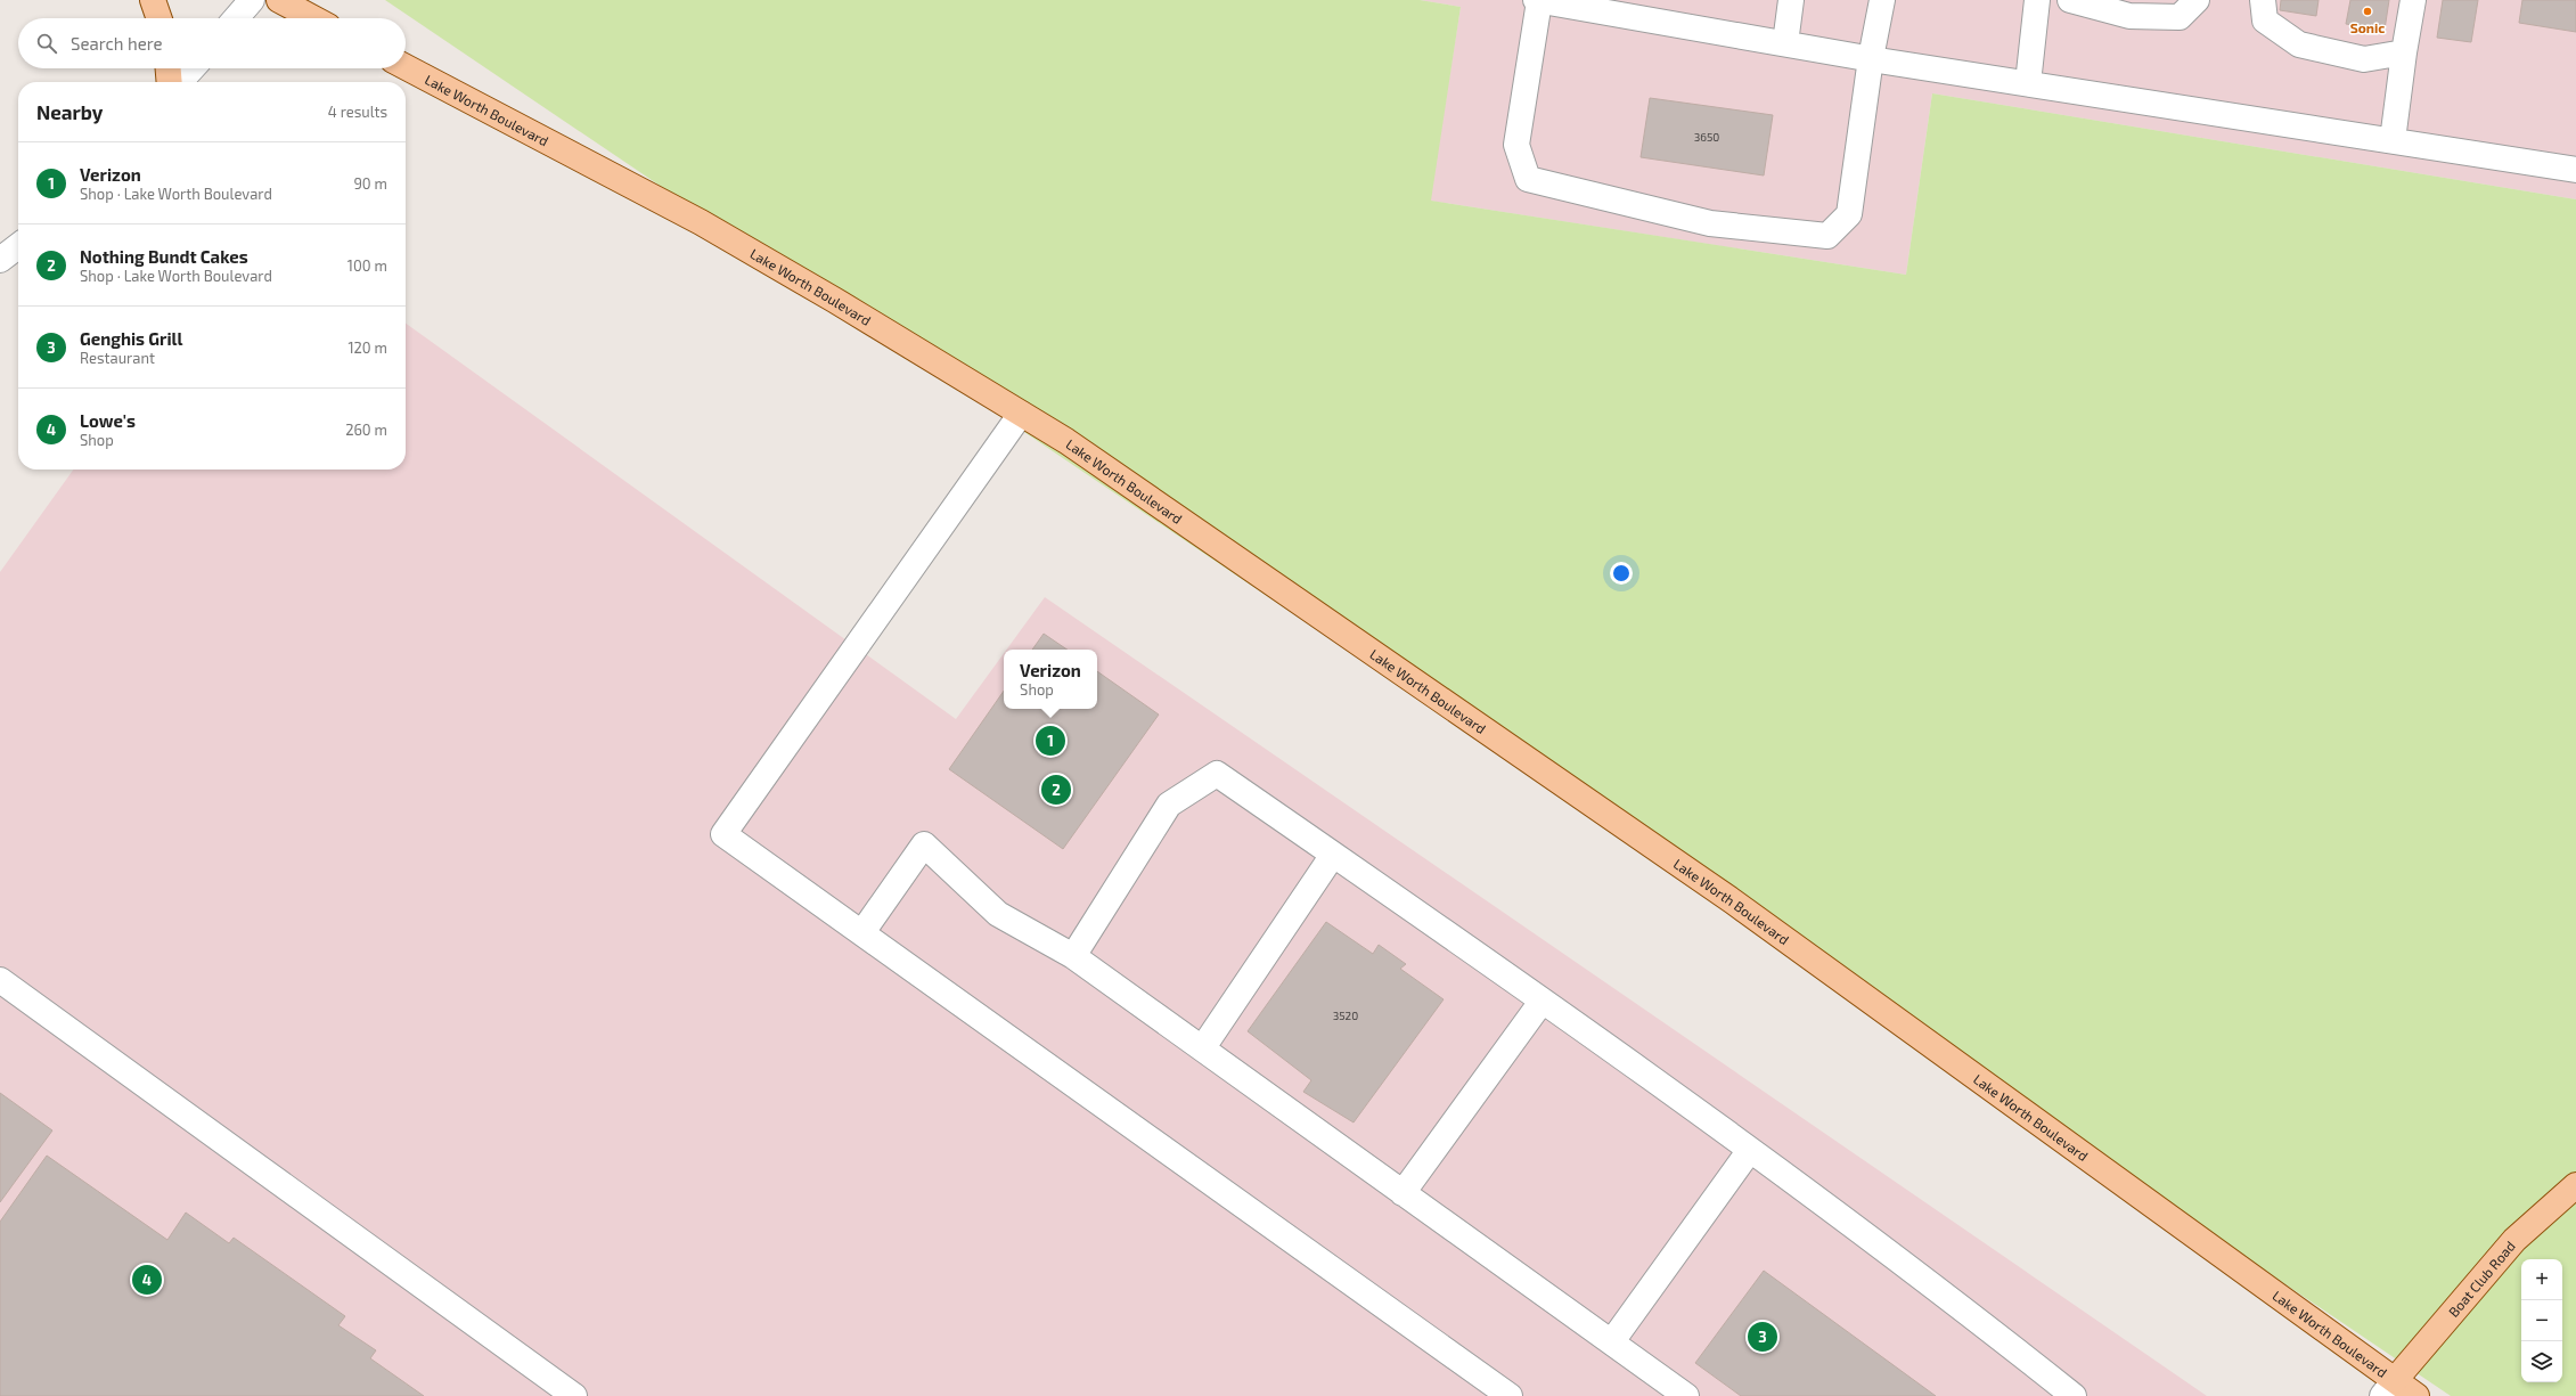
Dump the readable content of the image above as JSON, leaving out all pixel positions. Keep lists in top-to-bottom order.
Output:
{
  "streets": {
    "main road": ["Lake Worth Boulevard", "Boat Club Road"]
  },
  "crossings": [
    ["Lake Worth Boulevard", "Boat Club Road"]
  ],
  "places": ["Sonic"],
  "house_numbers": ["3650", "3520"],
  "page": {
    "search": "Search here",
    "heading": ["Nearby", "4 results"],
    "list": [
      {
        "mark": "1",
        "name": "Verizon",
        "note": "Shop · Lake Worth Boulevard",
        "value": "90 m"
      },
      {
        "mark": "2",
        "name": "Nothing Bundt Cakes",
        "note": "Shop · Lake Worth Boulevard",
        "value": "100 m"
      },
      {
        "mark": "3",
        "name": "Genghis Grill",
        "note": "Restaurant",
        "value": "120 m"
      },
      {
        "mark": "4",
        "name": "Lowe's",
        "note": "Shop",
        "value": "260 m"
      }
    ],
    "popup": ["Verizon", "Shop"],
    "pins": [
      "1",
      "2",
      "4",
      "3"
    ],
    "map_buttons": ["+", "−"]
  }
}
